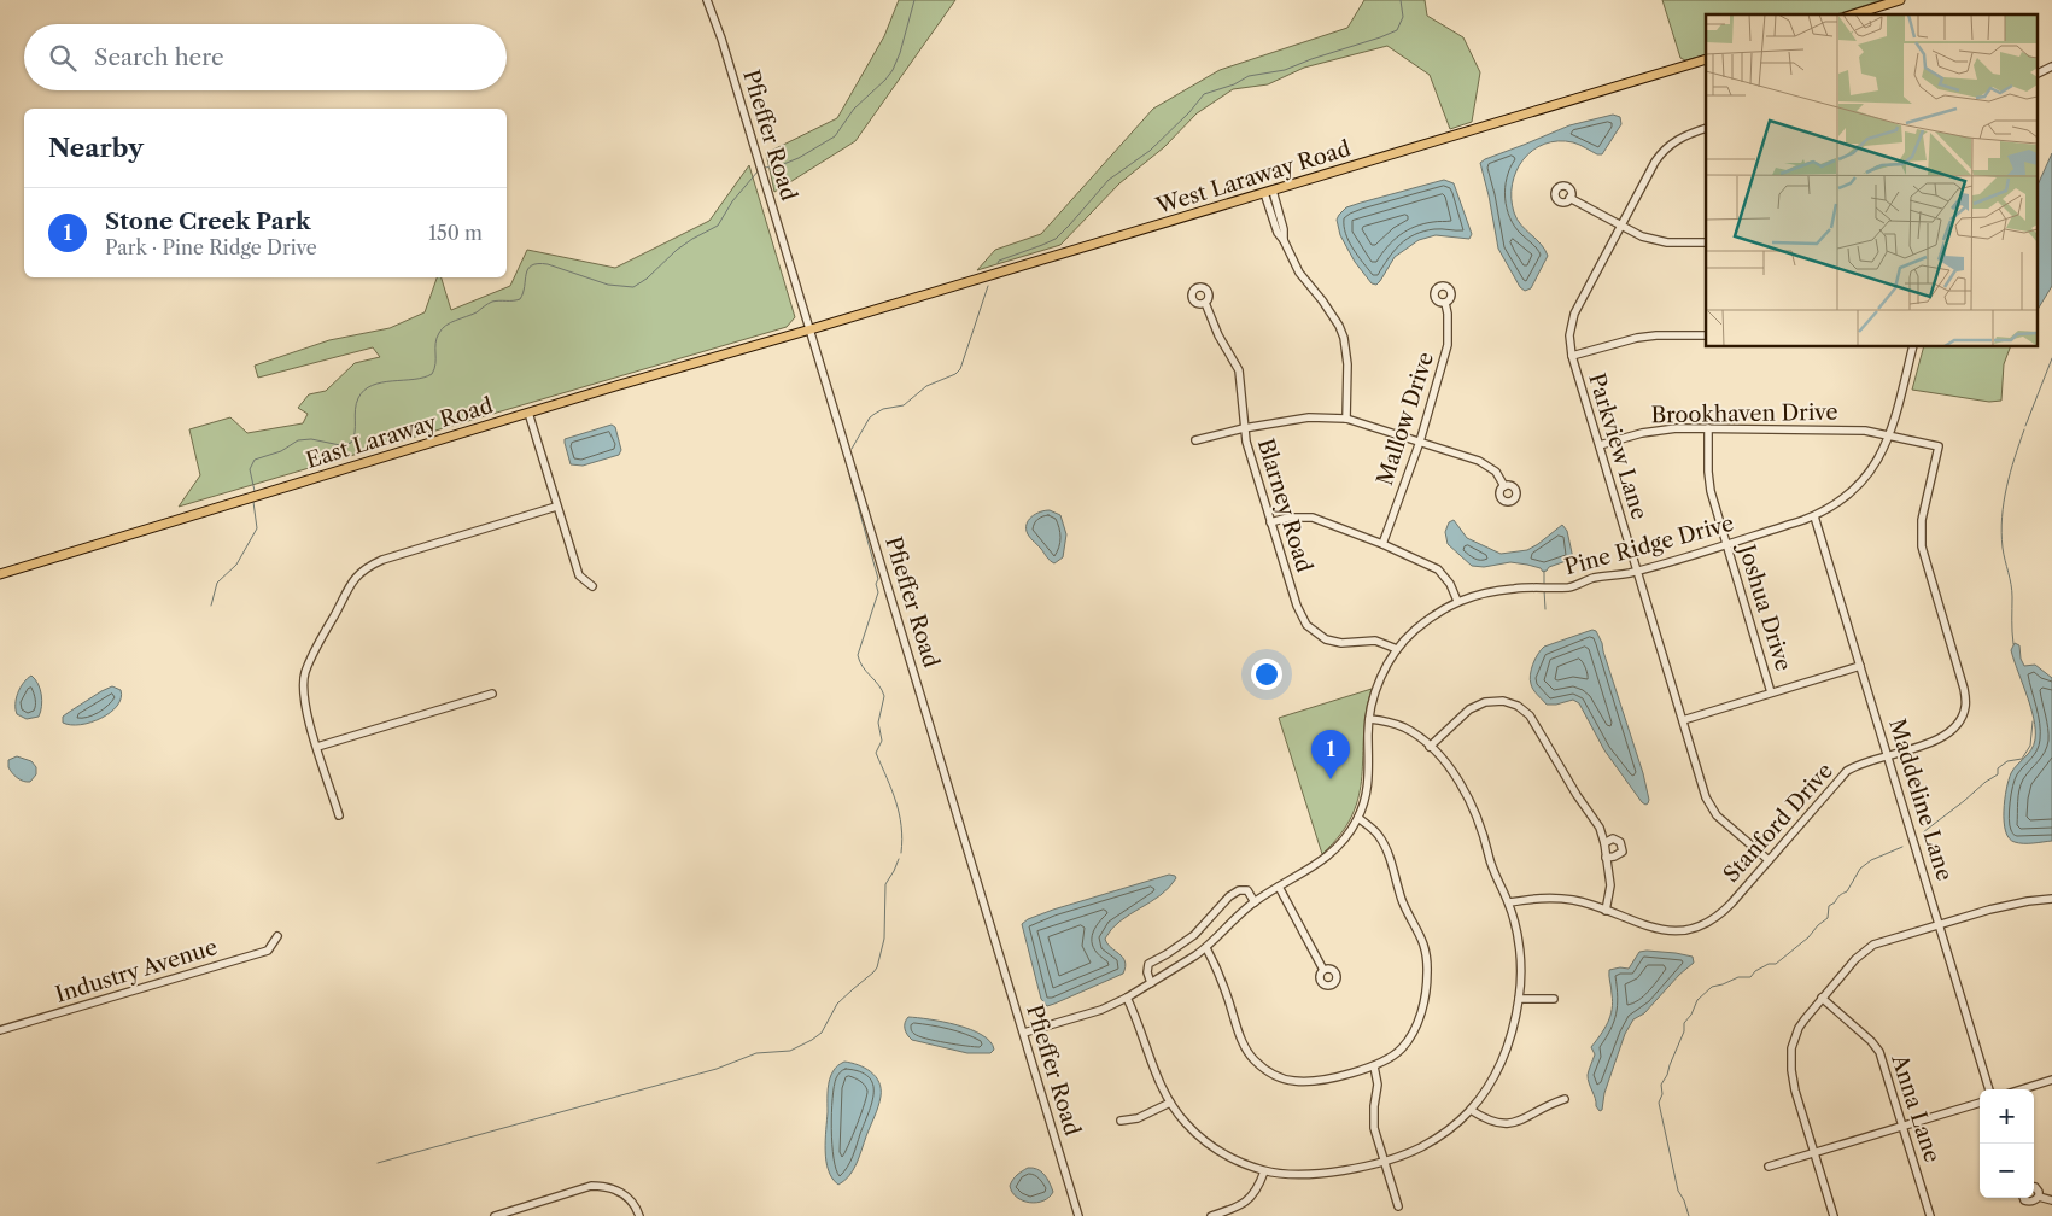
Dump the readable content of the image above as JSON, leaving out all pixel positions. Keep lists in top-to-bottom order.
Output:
{
  "streets": {
    "main road": ["West Laraway Road", "East Laraway Road"],
    "street": [
      "Pfieffer Road",
      "Brookhaven Drive",
      "Mallow Drive",
      "Parkview Lane",
      "Blarney Road",
      "Pine Ridge Drive",
      "Joshua Drive",
      "Maddeline Lane",
      "Stanford Drive",
      "Industry Avenue",
      "Anna Lane"
    ]
  },
  "crossings": [
    ["Pfieffer Road", "West Laraway Road"],
    ["Pfieffer Road", "East Laraway Road"],
    ["Pfieffer Road", "Pine Ridge Drive"],
    ["West Laraway Road", "East Laraway Road"],
    ["Brookhaven Drive", "Parkview Lane"],
    ["Brookhaven Drive", "Pine Ridge Drive"],
    ["Brookhaven Drive", "Joshua Drive"],
    ["Brookhaven Drive", "Stanford Drive"],
    ["Parkview Lane", "Pine Ridge Drive"],
    ["Parkview Lane", "Stanford Drive"],
    ["Blarney Road", "Pine Ridge Drive"],
    ["Pine Ridge Drive", "Joshua Drive"],
    ["Pine Ridge Drive", "Maddeline Lane"],
    ["Pine Ridge Drive", "Stanford Drive"],
    ["Maddeline Lane", "Stanford Drive"]
  ],
  "page": {
    "search": "Search here",
    "heading": "Nearby",
    "list": [
      {
        "mark": "1",
        "name": "Stone Creek Park",
        "note": "Park · Pine Ridge Drive",
        "value": "150 m"
      }
    ],
    "pins": "1",
    "map_buttons": ["+", "−"]
  }
}
